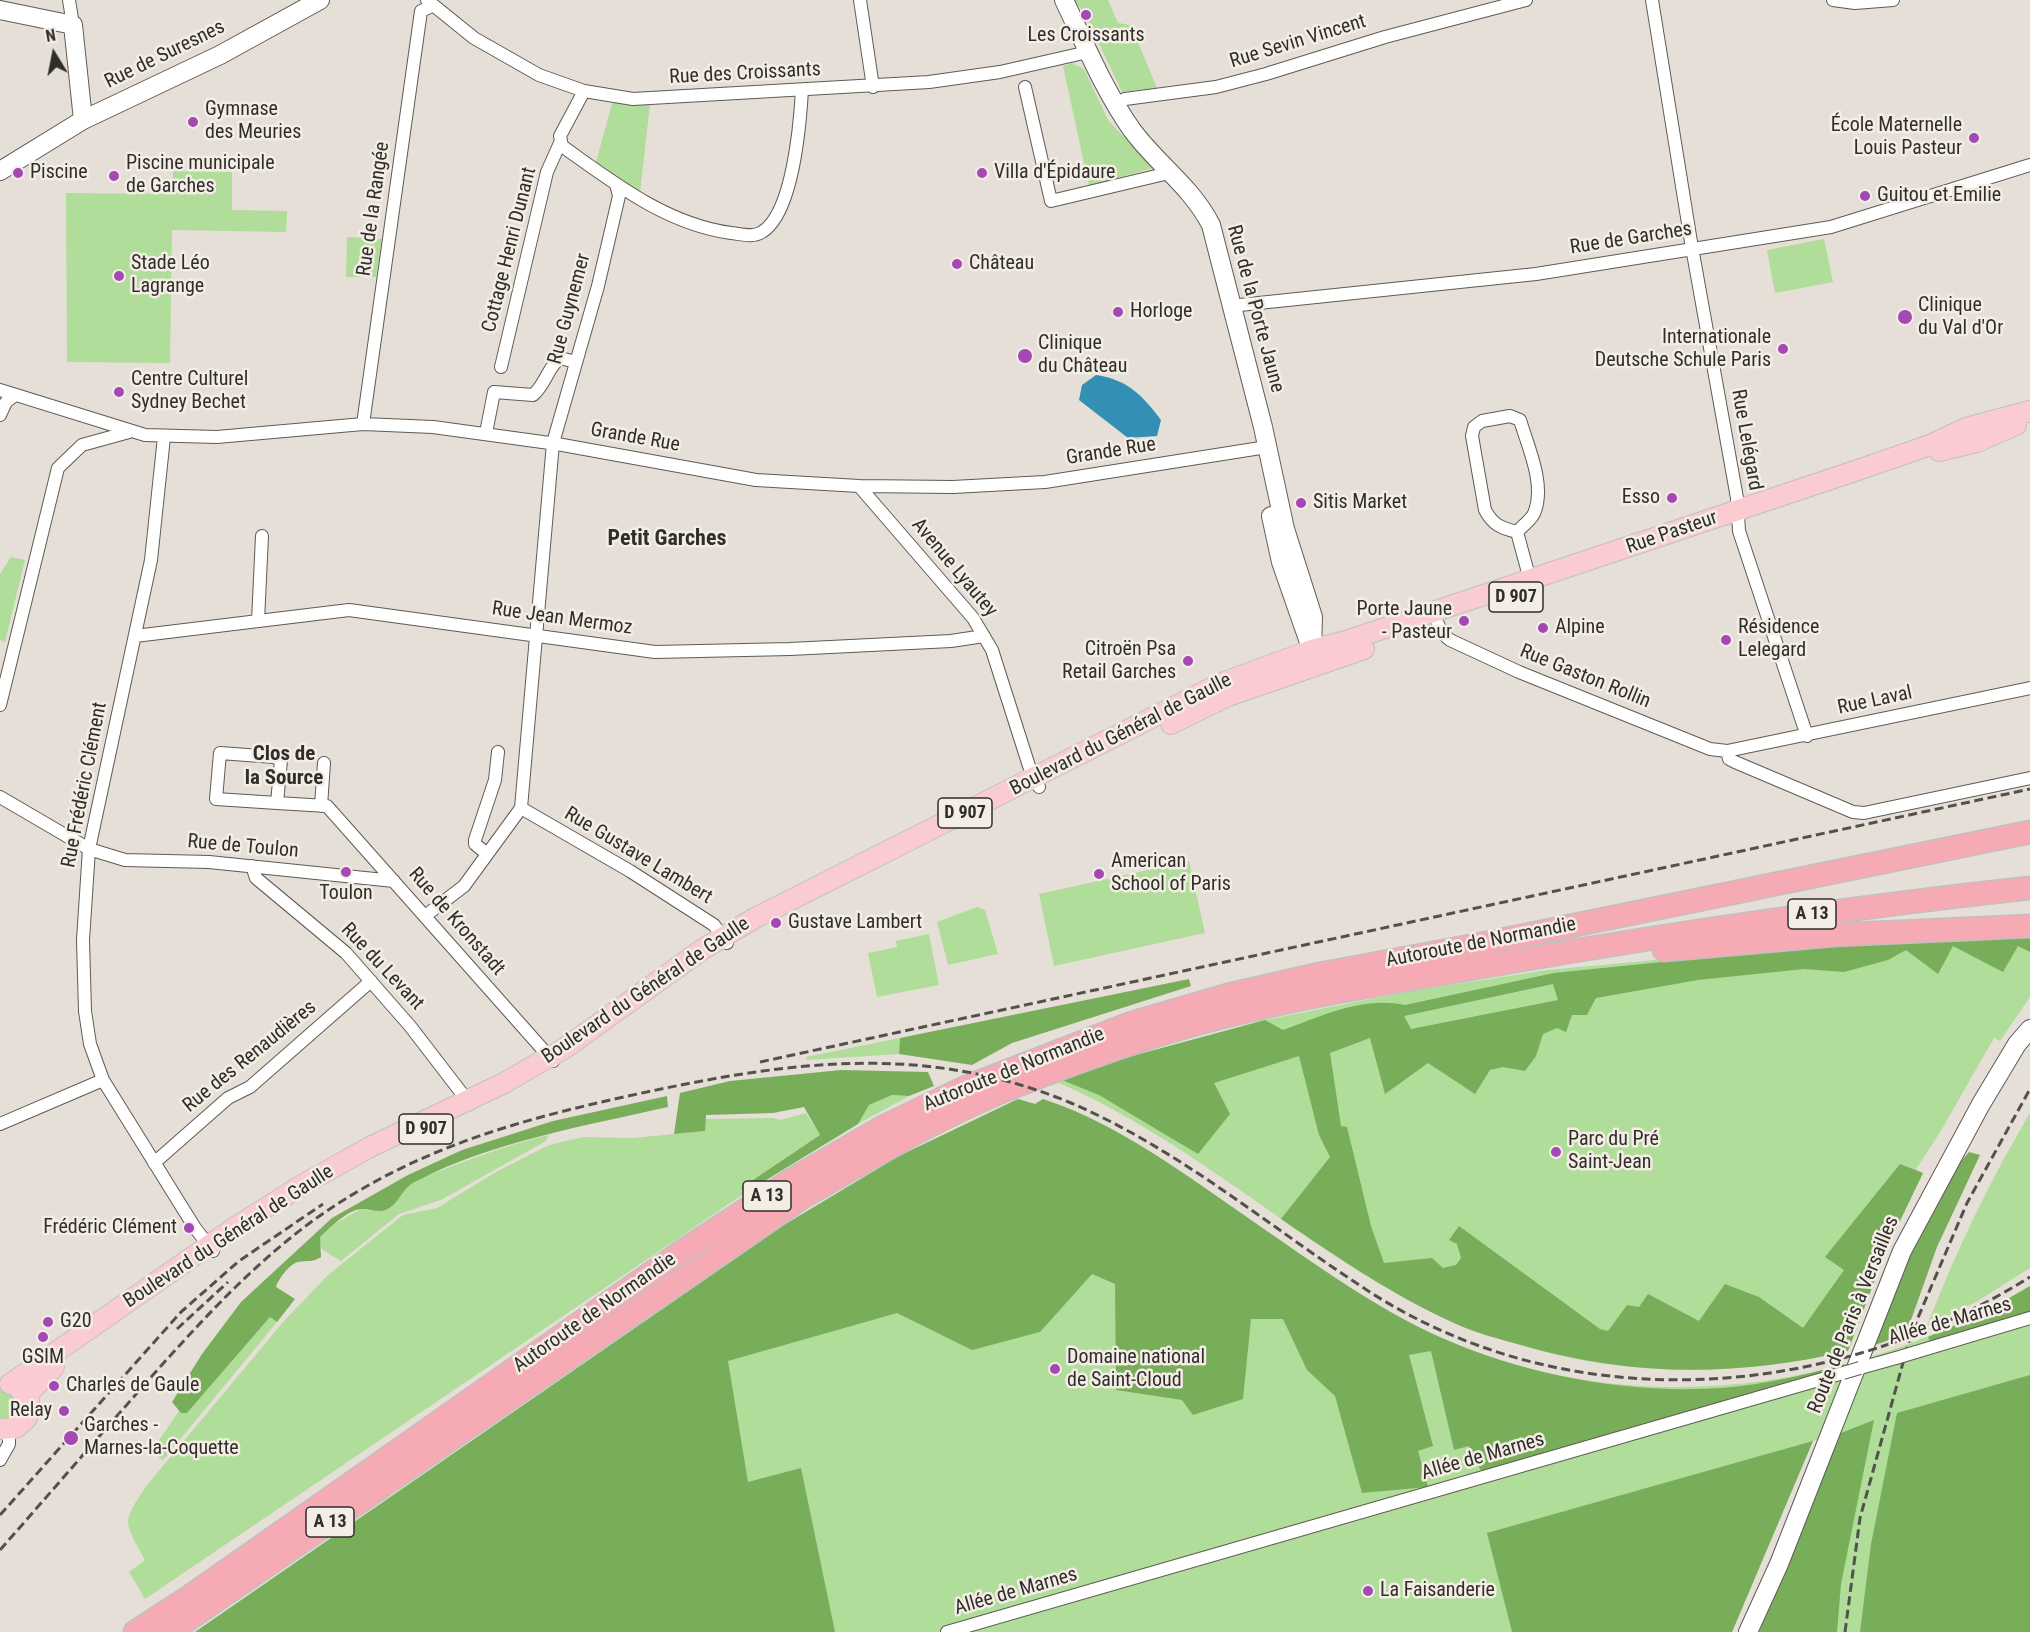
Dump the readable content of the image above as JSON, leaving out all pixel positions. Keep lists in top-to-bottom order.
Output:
{
  "streets": {
    "highway": ["A 13", "Autoroute de Normandie"],
    "main road": [
      "Rue de Suresnes",
      "Rue de la Porte Jaune",
      "Rue Pasteur",
      "D 907",
      "Boulevard du Général de Gaulle",
      "Route de Paris à Versailles"
    ],
    "street": [
      "Rue Sevin Vincent",
      "Rue des Croissants",
      "Rue de la Rangée",
      "Rue de Garches",
      "Cottage Henri Dunant",
      "Rue Guynemer",
      "Grande Rue",
      "Rue Lelégard",
      "Avenue Lyautey",
      "Rue Jean Mermoz",
      "Rue Gaston Rollin",
      "Rue Laval",
      "Rue Frédéric Clément",
      "Rue de Toulon",
      "Rue Gustave Lambert",
      "Rue de Kronstadt",
      "Rue du Levant",
      "Rue des Renaudières",
      "Allée de Marnes"
    ]
  },
  "crossings": [
    ["Rue Sevin Vincent", "Rue de la Porte Jaune"],
    ["Rue des Croissants", "Rue de la Rangée"],
    ["Rue des Croissants", "Cottage Henri Dunant"],
    ["Rue des Croissants", "Rue de la Porte Jaune"],
    ["Rue de la Rangée", "Grande Rue"],
    ["Rue de Garches", "Rue de la Porte Jaune"],
    ["Rue de Garches", "Rue Lelégard"],
    ["Rue Guynemer", "Grande Rue"],
    ["Rue Guynemer", "Rue Jean Mermoz"],
    ["Rue Guynemer", "Rue Gustave Lambert"],
    ["Rue de la Porte Jaune", "Grande Rue"],
    ["Rue de la Porte Jaune", "Rue Pasteur"],
    ["Rue de la Porte Jaune", "Boulevard du Général de Gaulle"],
    ["Grande Rue", "Avenue Lyautey"],
    ["Grande Rue", "Rue Frédéric Clément"],
    ["Rue Lelégard", "Rue Pasteur"],
    ["Rue Lelégard", "Rue Laval"],
    ["Rue Pasteur", "Rue Gaston Rollin"],
    ["Rue Pasteur", "Boulevard du Général de Gaulle"],
    ["Avenue Lyautey", "Rue Jean Mermoz"],
    ["Avenue Lyautey", "Boulevard du Général de Gaulle"],
    ["Rue Jean Mermoz", "Rue Frédéric Clément"],
    ["Rue Gaston Rollin", "Rue Laval"],
    ["Boulevard du Général de Gaulle", "Rue Frédéric Clément"],
    ["Boulevard du Général de Gaulle", "Rue Gustave Lambert"],
    ["Boulevard du Général de Gaulle", "Rue de Kronstadt"],
    ["Boulevard du Général de Gaulle", "Rue du Levant"],
    ["Rue Frédéric Clément", "Rue de Toulon"],
    ["Rue Frédéric Clément", "Rue des Renaudières"],
    ["Rue de Toulon", "Rue de Kronstadt"],
    ["Rue de Toulon", "Rue du Levant"],
    ["Rue du Levant", "Rue des Renaudières"]
  ],
  "districts": ["Petit Garches", "Clos de la Source"],
  "places": [
    "Les Croissants",
    "Gymnase des Meuries",
    "École Maternelle Louis Pasteur",
    "Piscine",
    "Villa d'Épidaure",
    "Piscine municipale de Garches",
    "Guitou et Emilie",
    "Château",
    "Stade Léo Lagrange",
    "Horloge",
    "Clinique du Val d'Or",
    "Internationale Deutsche Schule Paris",
    "Clinique du Château",
    "Centre Culturel Sydney Bechet",
    "Esso",
    "Sitis Market",
    "Porte Jaune - Pasteur",
    "Alpine",
    "Résidence Lelegard",
    "Citroën Psa Retail Garches",
    "Toulon",
    "American School of Paris",
    "Gustave Lambert",
    "Parc du Pré Saint-Jean",
    "Frédéric Clément",
    "G20",
    "GSIM",
    "Domaine national de Saint-Cloud",
    "Charles de Gaule",
    "Relay",
    "Garches - Marnes-la-Coquette",
    "La Faisanderie"
  ],
  "north": "top"
}
